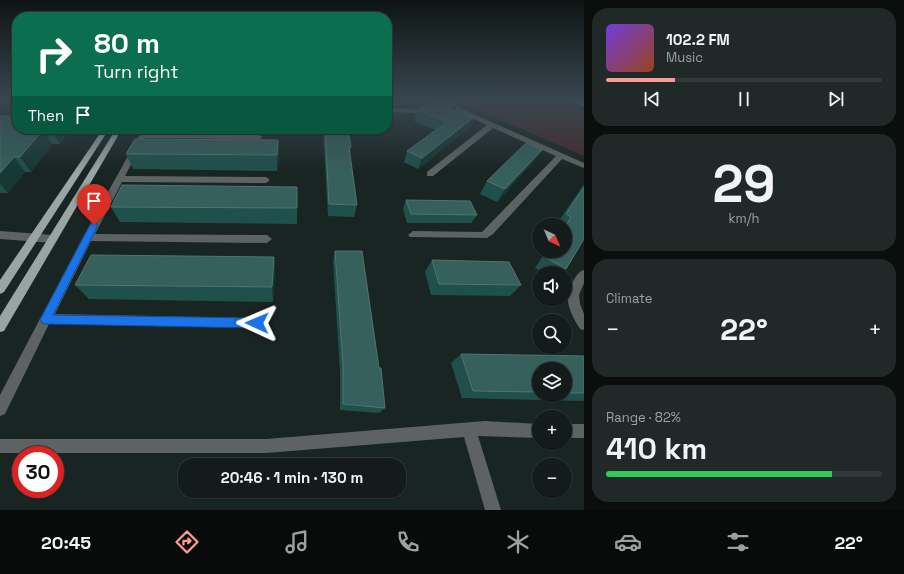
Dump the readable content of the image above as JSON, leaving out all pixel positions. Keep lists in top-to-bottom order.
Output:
{
  "north": "bottom right",
  "page": {
    "turn": ["80 m", "Turn right"],
    "song": ["102.2 FM", "Music"],
    "then": "Then",
    "tile": [
      ["29", "km/h"],
      "Climate",
      ["Range · 82%", "410 km"]
    ],
    "map_buttons": ["+", "−"],
    "heat": ["−", "22°", "+"],
    "limit": "30",
    "trip": "20:46 · 1 min · 130 m",
    "tabs": ["20:45", "22°"]
  }
}
